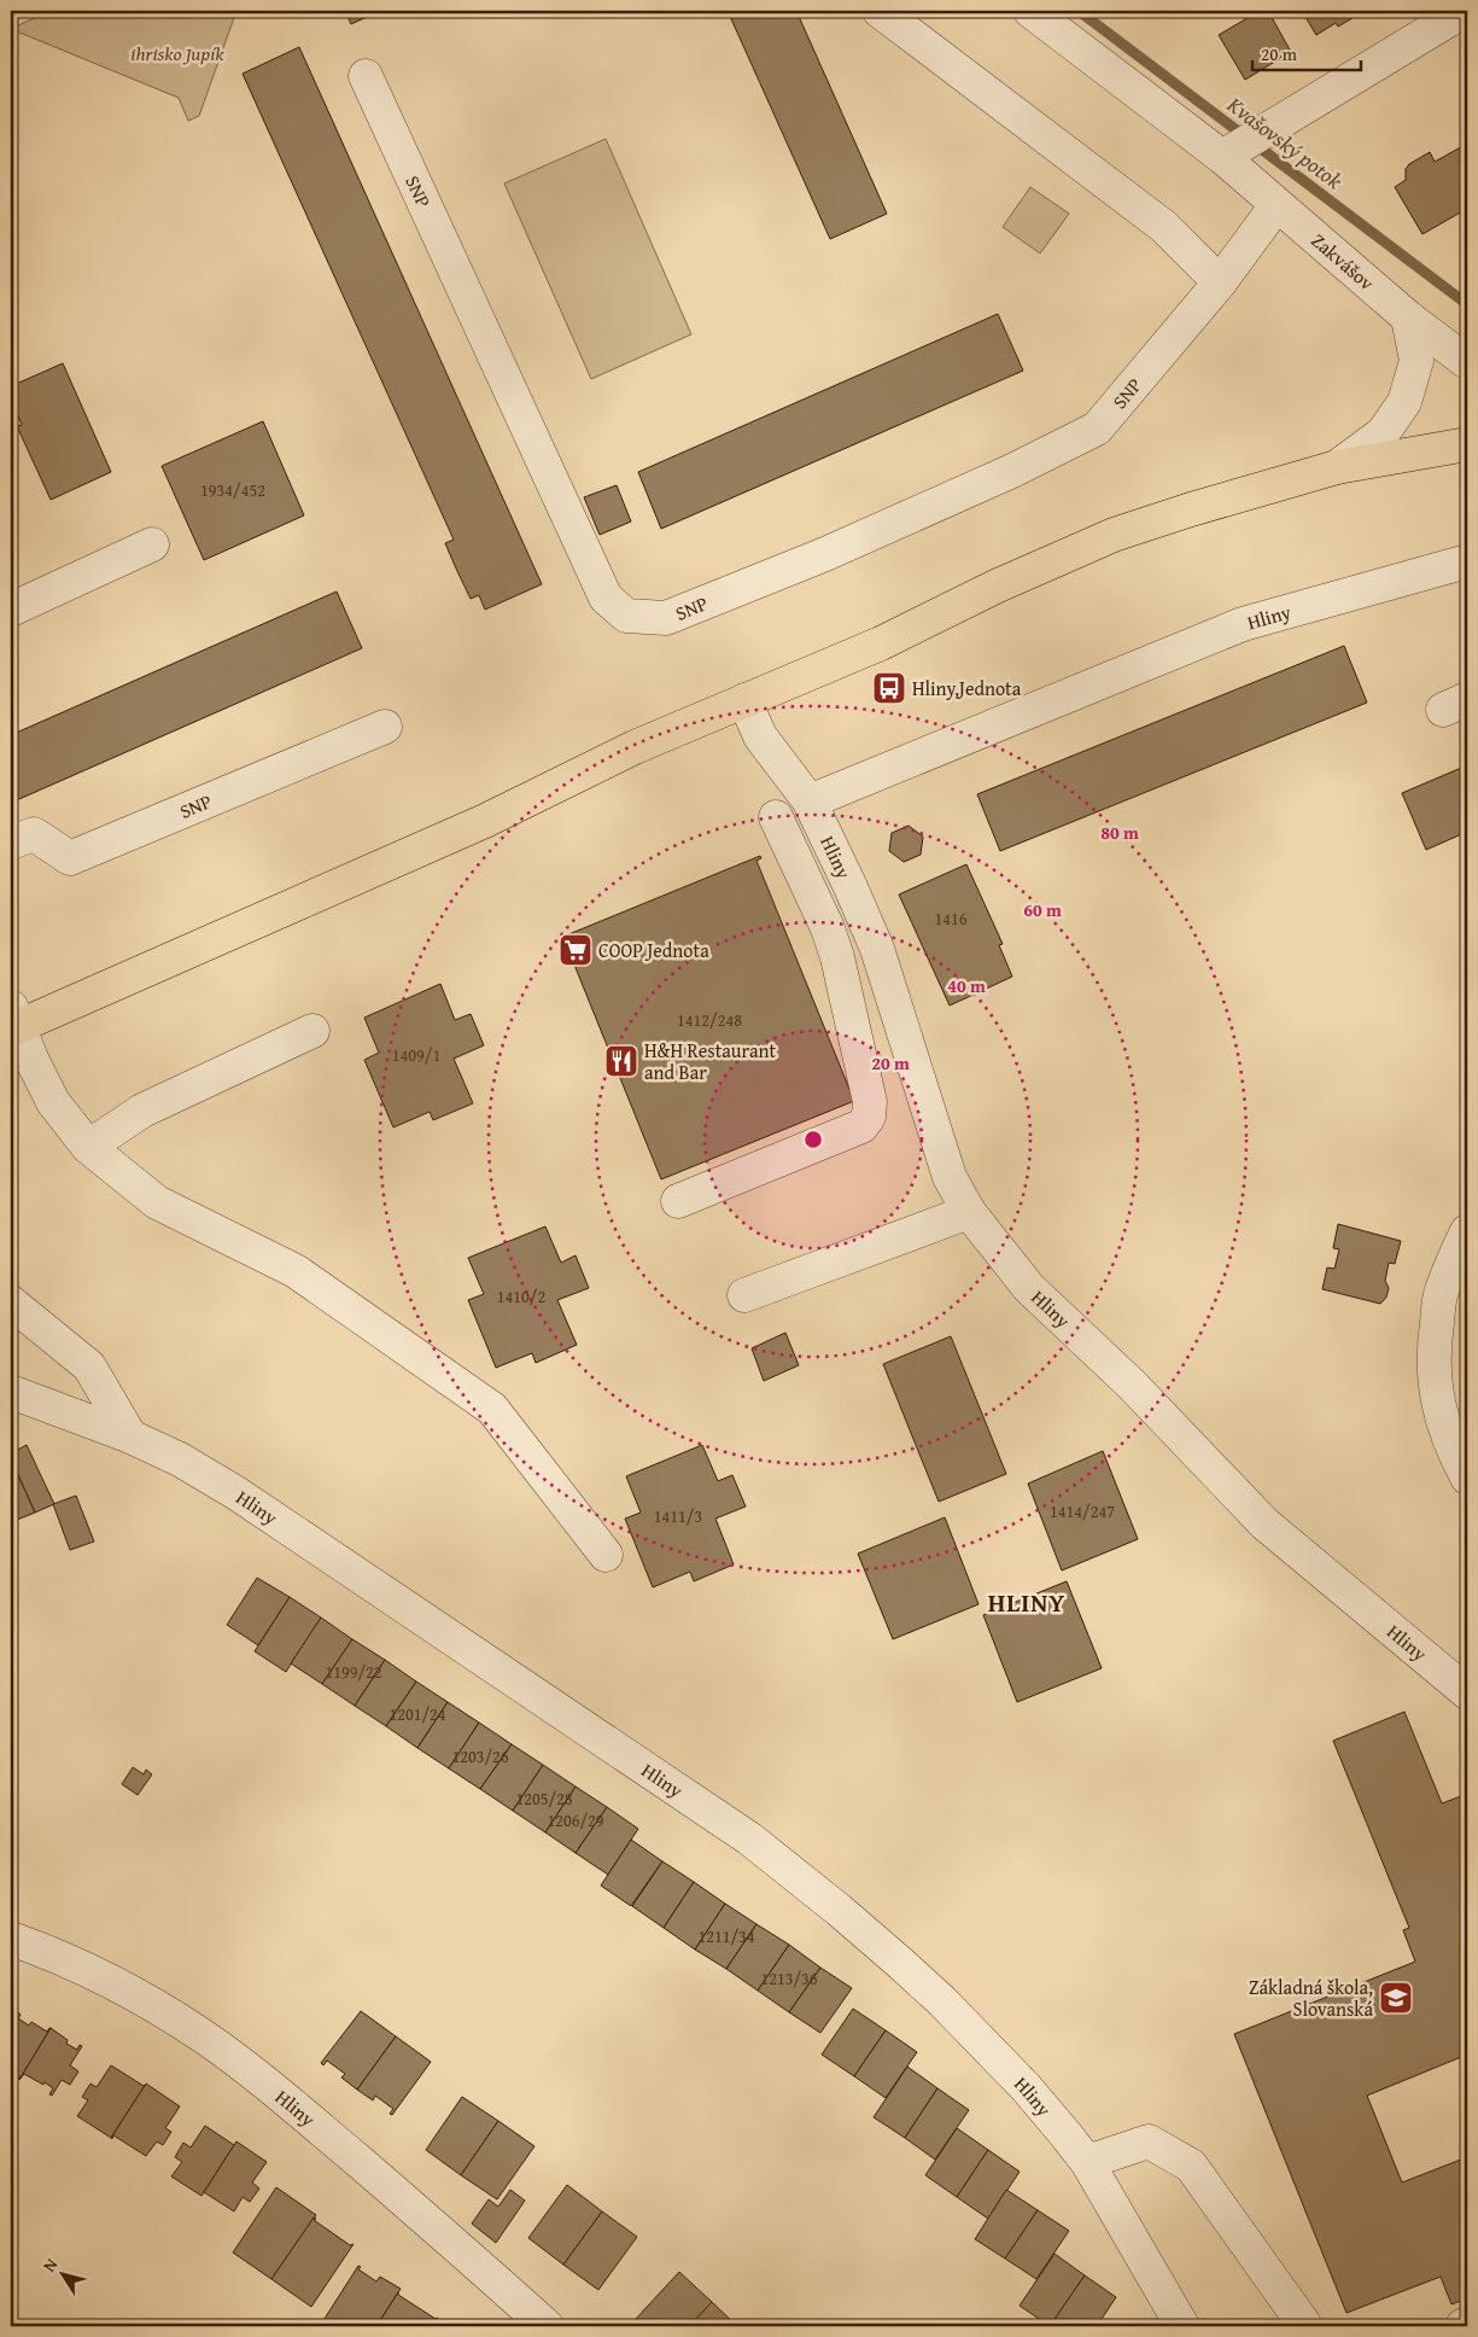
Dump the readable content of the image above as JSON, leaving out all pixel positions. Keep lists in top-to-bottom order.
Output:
{
  "streets": {
    "street": ["SNP", "Zakvášov", "Hliny"]
  },
  "crossings": [
    ["SNP", "Zakvášov"]
  ],
  "districts": ["HLINY"],
  "water": ["Kvašovský potok"],
  "parks": ["ihrisko Jupík"],
  "places": {
    "bus stop": ["Hliny,Jednota"],
    "supermarket": ["COOP Jednota"],
    "restaurant": ["H&H Restaurant and Bar"],
    "school or university": ["Základná škola, Slovanská"]
  },
  "house_numbers": [
    "1934/452",
    "1416",
    "1412/248",
    "1409/1",
    "1410/2",
    "1414/247",
    "1411/3",
    "1199/22",
    "1201/24",
    "1203/26",
    "1205/28",
    "1206/29",
    "1211/34",
    "1213/36"
  ],
  "scale_bar": "20 m",
  "north": "top left",
  "rings": [
    "80 m",
    "60 m",
    "40 m",
    "20 m"
  ]
}
